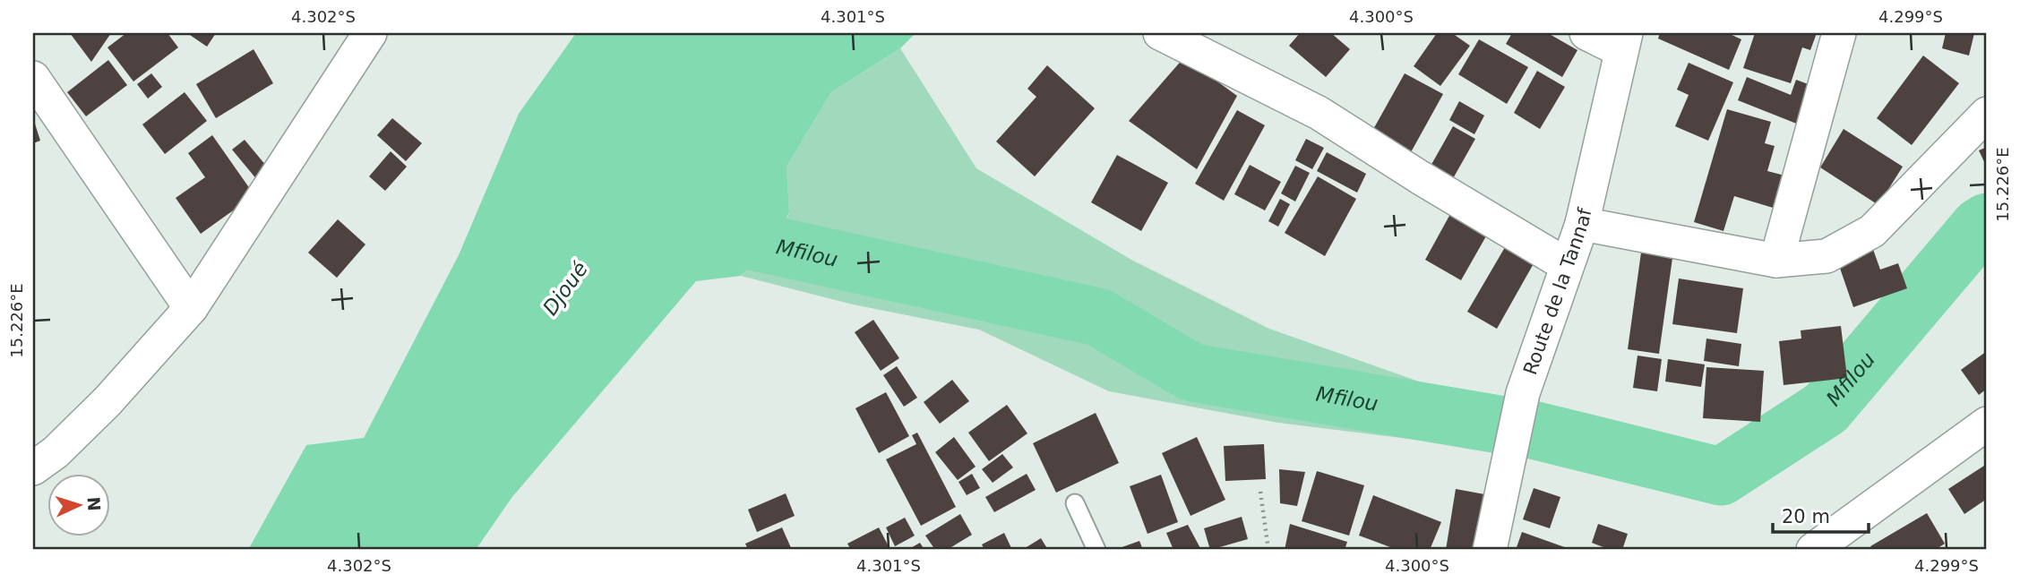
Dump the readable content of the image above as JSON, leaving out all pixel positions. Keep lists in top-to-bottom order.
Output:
{
  "streets": {
    "street": ["Route de la Tannaf"]
  },
  "water": ["Mfilou", "Djoué"],
  "scale_bar": "20 m",
  "north": "right",
  "coordinates": [
    "4.302°S",
    "4.301°S",
    "4.300°S",
    "4.299°S",
    "15.226°E"
  ]
}
